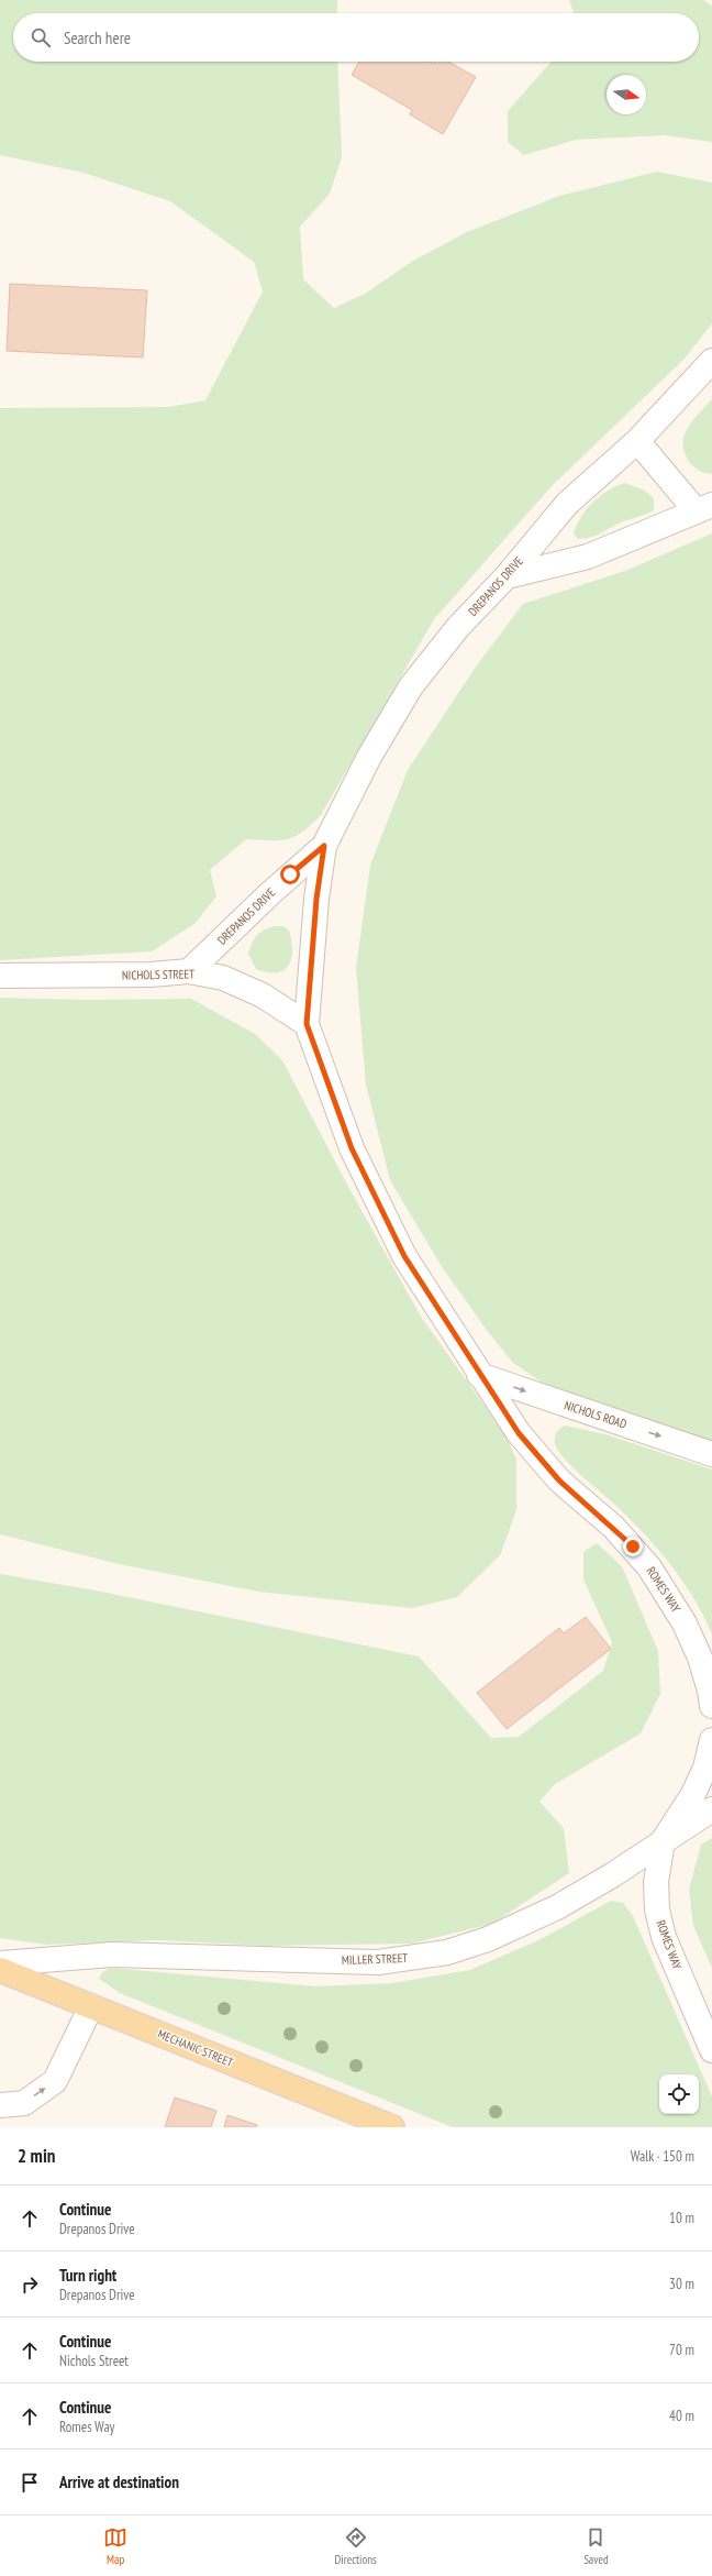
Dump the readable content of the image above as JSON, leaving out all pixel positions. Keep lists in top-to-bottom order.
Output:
{
  "streets": {
    "main road": ["MECHANIC STREET"],
    "street": [
      "DREPANOS DRIVE",
      "NICHOLS STREET",
      "NICHOLS ROAD",
      "ROMES WAY",
      "MILLER STREET"
    ]
  },
  "crossings": [
    ["DREPANOS DRIVE", "NICHOLS STREET"],
    ["NICHOLS ROAD", "ROMES WAY"],
    ["ROMES WAY", "MILLER STREET"]
  ],
  "one_way": ["NICHOLS ROAD"],
  "north": "right",
  "page": {
    "search": "Search here",
    "heading": ["2 min", "Walk · 150 m"],
    "list": [
      ["Continue", "Drepanos Drive", "10 m"],
      ["Turn right", "Drepanos Drive", "30 m"],
      ["Continue", "Nichols Street", "70 m"],
      ["Continue", "Romes Way", "40 m"],
      "Arrive at destination"
    ],
    "nav": ["Map", "Directions", "Saved"]
  }
}
